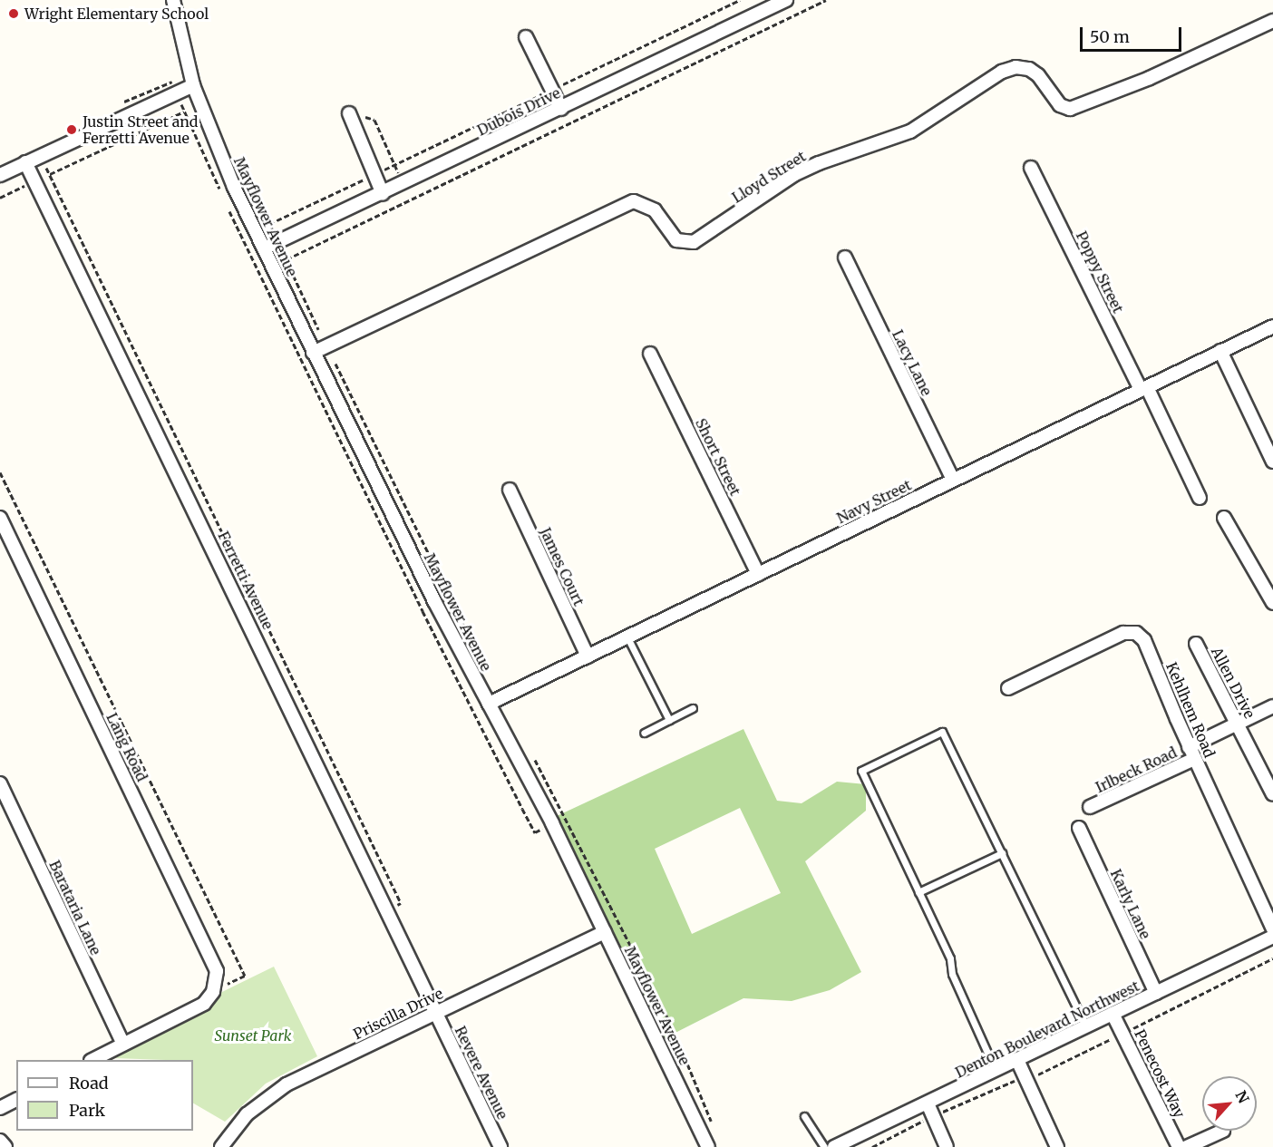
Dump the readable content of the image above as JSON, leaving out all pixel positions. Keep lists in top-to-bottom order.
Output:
{
  "streets": {
    "street": [
      "Dubois Drive",
      "Lloyd Street",
      "Mayflower Avenue",
      "Poppy Street",
      "Lacy Lane",
      "Short Street",
      "Navy Street",
      "James Court",
      "Ferretti Avenue",
      "Allen Drive",
      "Kehlhem Road",
      "Lang Road",
      "Irlbeck Road",
      "Karly Lane",
      "Barataria Lane",
      "Priscilla Drive",
      "Denton Boulevard Northwest",
      "Revere Avenue",
      "Penecost Way"
    ]
  },
  "crossings": [
    ["Dubois Drive", "Mayflower Avenue"],
    ["Lloyd Street", "Mayflower Avenue"],
    ["Mayflower Avenue", "Navy Street"],
    ["Mayflower Avenue", "Priscilla Drive"],
    ["Poppy Street", "Navy Street"],
    ["Lacy Lane", "Navy Street"],
    ["Short Street", "Navy Street"],
    ["Navy Street", "James Court"],
    ["Ferretti Avenue", "Priscilla Drive"],
    ["Ferretti Avenue", "Revere Avenue"],
    ["Allen Drive", "Irlbeck Road"],
    ["Kehlhem Road", "Irlbeck Road"],
    ["Karly Lane", "Denton Boulevard Northwest"],
    ["Priscilla Drive", "Revere Avenue"],
    ["Denton Boulevard Northwest", "Penecost Way"]
  ],
  "parks": ["Sunset Park"],
  "places": ["Wright Elementary School", "Justin Street and Ferretti Avenue"],
  "legend": ["Road", "Park"],
  "scale_bar": "50 m",
  "north": "top right"
}
